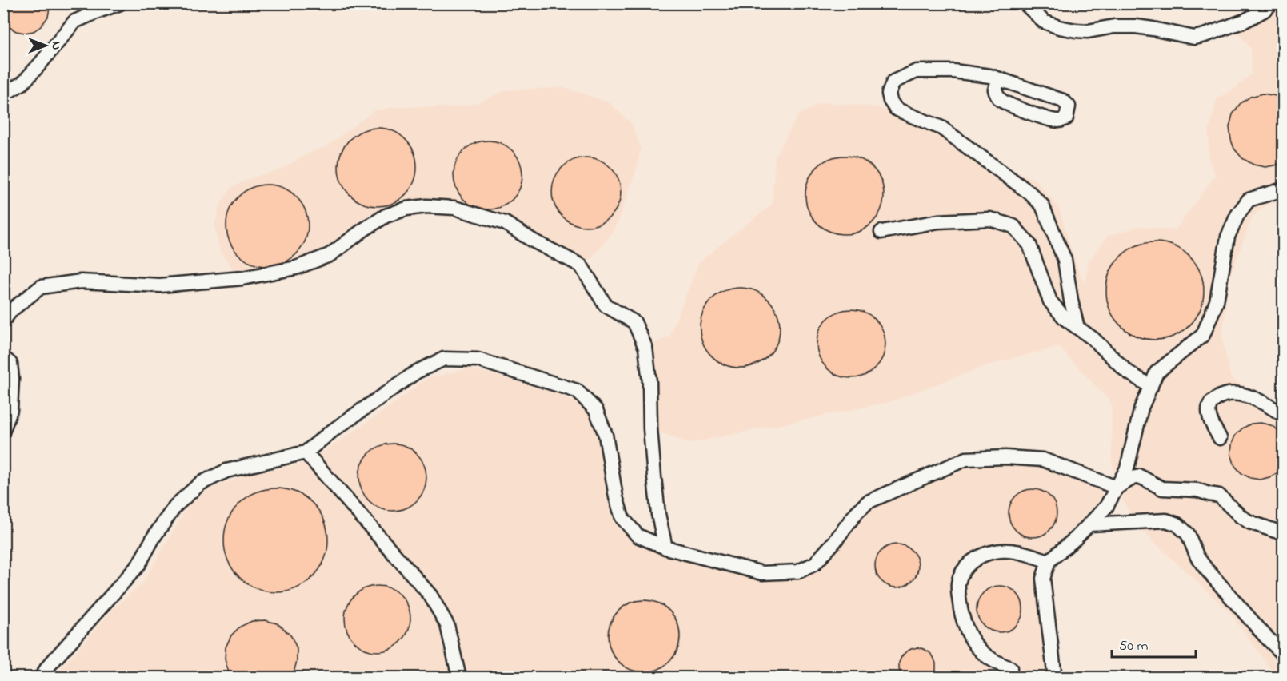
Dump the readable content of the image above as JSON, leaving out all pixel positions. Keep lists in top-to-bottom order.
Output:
{
  "scale_bar": "50 m",
  "north": "right"
}
